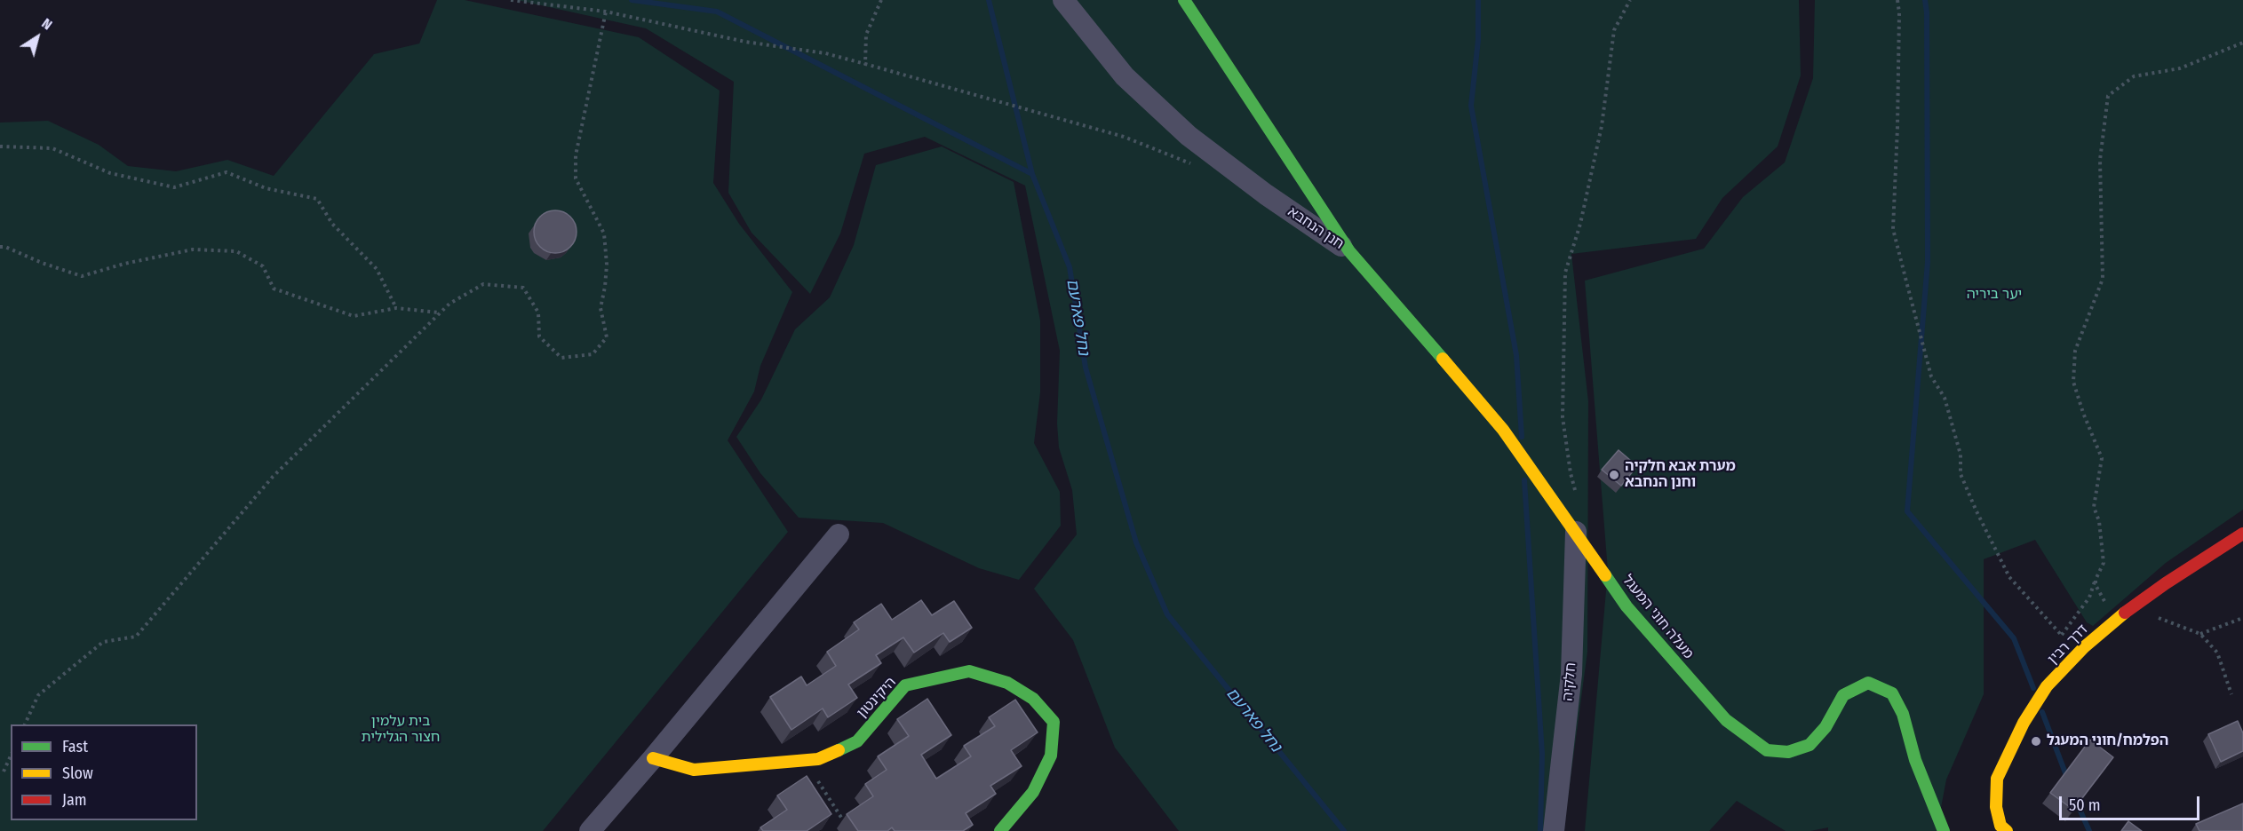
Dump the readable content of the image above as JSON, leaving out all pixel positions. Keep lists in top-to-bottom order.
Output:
{
  "streets": {
    "street": [
      "חנן הנחבא",
      "מעלה חוני המעגל",
      "דרך רבין",
      "חלקיה",
      "היקינטון"
    ]
  },
  "crossings": [
    ["חנן הנחבא", "מעלה חוני המעגל"],
    ["מעלה חוני המעגל", "חלקיה"]
  ],
  "water": ["נחל פארעם"],
  "parks": ["יער ביריה", "בית עלמין חצור הגלילית"],
  "places": ["מערת אבא חלקיה וחנן הנחבא", "הפלמח/חוני המעגל"],
  "legend": ["Fast", "Slow", "Jam"],
  "scale_bar": "50 m",
  "north": "top right"
}
